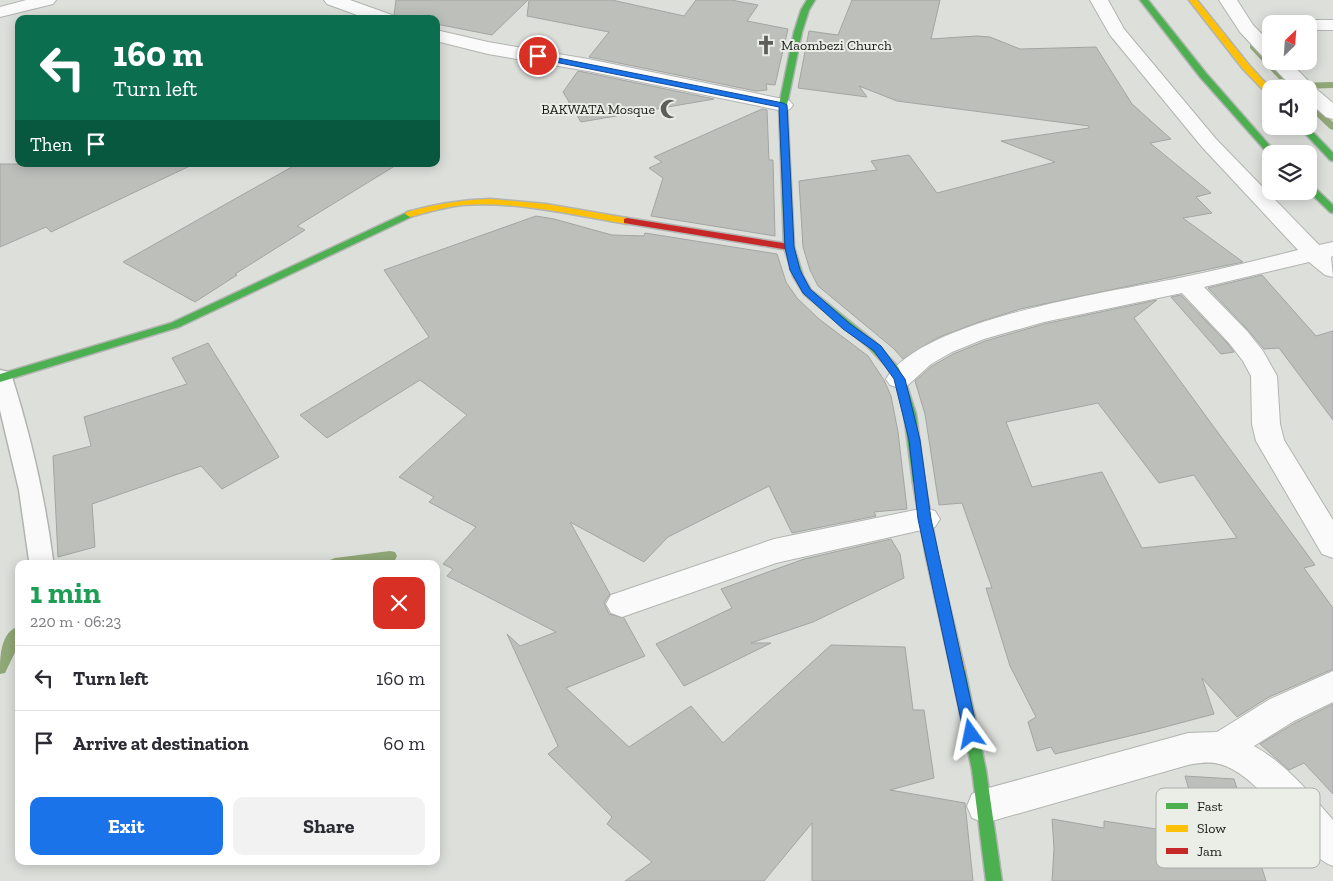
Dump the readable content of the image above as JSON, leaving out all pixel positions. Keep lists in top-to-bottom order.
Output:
{
  "places": {
    "church": ["Maombezi Church"],
    "mosque": ["BAKWATA Mosque"]
  },
  "legend": ["Fast", "Slow", "Jam"],
  "north": "top right",
  "page": {
    "turn": ["160 m", "Turn left"],
    "then": "Then",
    "heading": ["1 min", "220 m · 06:23"],
    "list": [
      {
        "name": "Turn left",
        "value": "160 m"
      },
      {
        "name": "Arrive at destination",
        "value": "60 m"
      }
    ],
    "buttons": ["Exit", "Share"]
  }
}
